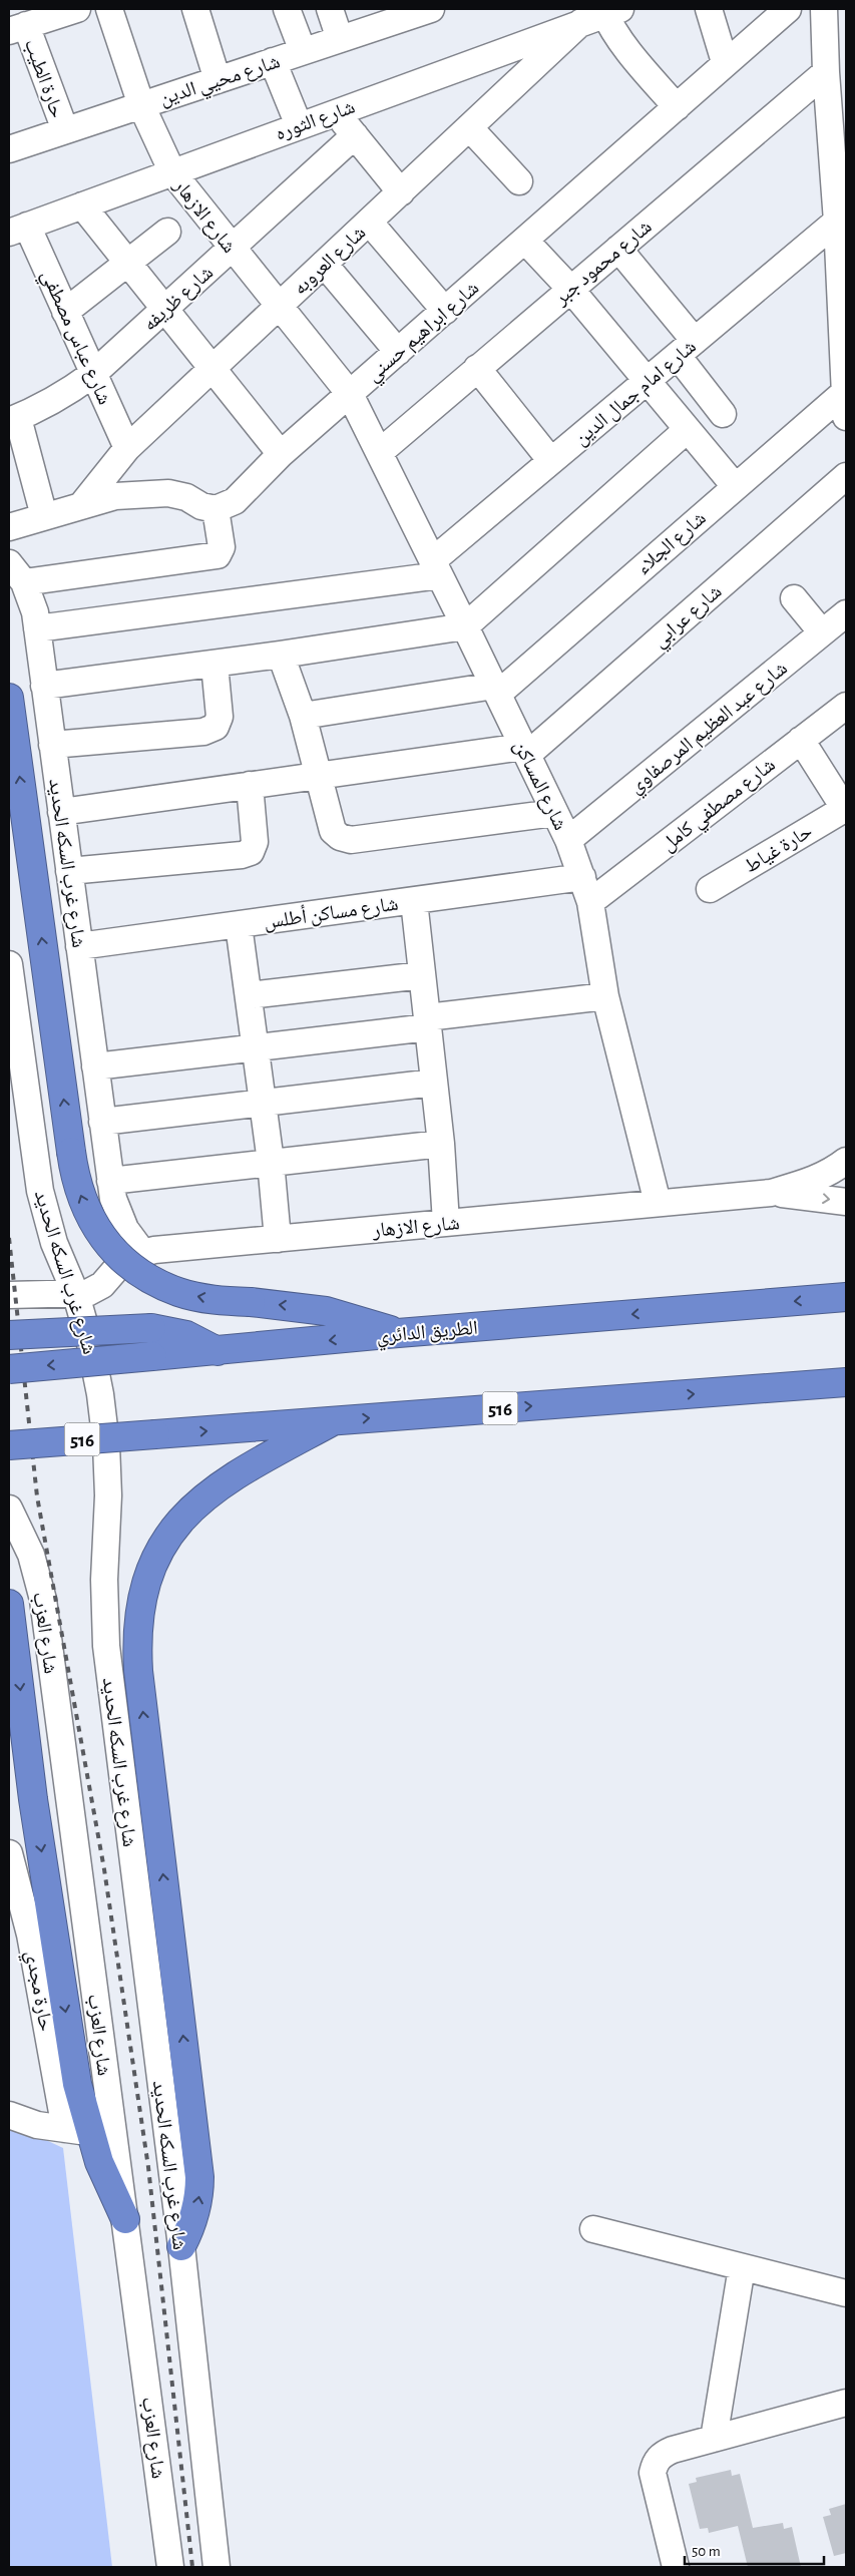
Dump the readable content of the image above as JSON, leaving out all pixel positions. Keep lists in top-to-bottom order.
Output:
{
  "streets": {
    "highway": ["الطريق الدائري", "516"],
    "street": [
      "حارة الطيب",
      "شارع محيي الدين",
      "شارع الثوره",
      "شارع الازهار",
      "شارع العروبه",
      "شارع محمود جبر",
      "شارع ظريفه",
      "شارع ابراهيم حسني",
      "شارع عباس مصطفي",
      "شارع امام جمال الدين",
      "شارع الجلاء",
      "شارع عرابي",
      "شارع عبد العظيم المرصفاوي",
      "شارع المساكن",
      "شارع مصطفي كامل",
      "حارة غياط",
      "شارع غرب السكه الحديد",
      "شارع مساكن أطلس",
      "شارع العزب",
      "حارة مجدي"
    ]
  },
  "crossings": [
    ["حارة الطيب", "شارع محيي الدين"],
    ["شارع محيي الدين", "شارع الازهار"],
    ["شارع الثوره", "شارع الازهار"],
    ["شارع الثوره", "شارع العروبه"],
    ["شارع الثوره", "شارع عباس مصطفي"],
    ["شارع الازهار", "شارع العروبه"],
    ["شارع الازهار", "شارع ظريفه"],
    ["شارع الازهار", "شارع ابراهيم حسني"],
    ["شارع الازهار", "شارع المساكن"],
    ["شارع الازهار", "شارع غرب السكه الحديد"],
    ["شارع العروبه", "شارع عباس مصطفي"],
    ["شارع محمود جبر", "شارع المساكن"],
    ["شارع ظريفه", "شارع عباس مصطفي"],
    ["شارع ابراهيم حسني", "شارع المساكن"],
    ["شارع امام جمال الدين", "شارع المساكن"],
    ["شارع الجلاء", "شارع المساكن"],
    ["شارع عرابي", "شارع المساكن"],
    ["شارع عبد العظيم المرصفاوي", "شارع المساكن"],
    ["شارع المساكن", "شارع مصطفي كامل"],
    ["شارع المساكن", "شارع مساكن أطلس"],
    ["شارع غرب السكه الحديد", "شارع مساكن أطلس"],
    ["شارع العزب", "حارة مجدي"]
  ],
  "scale_bar": "50 m"
}
